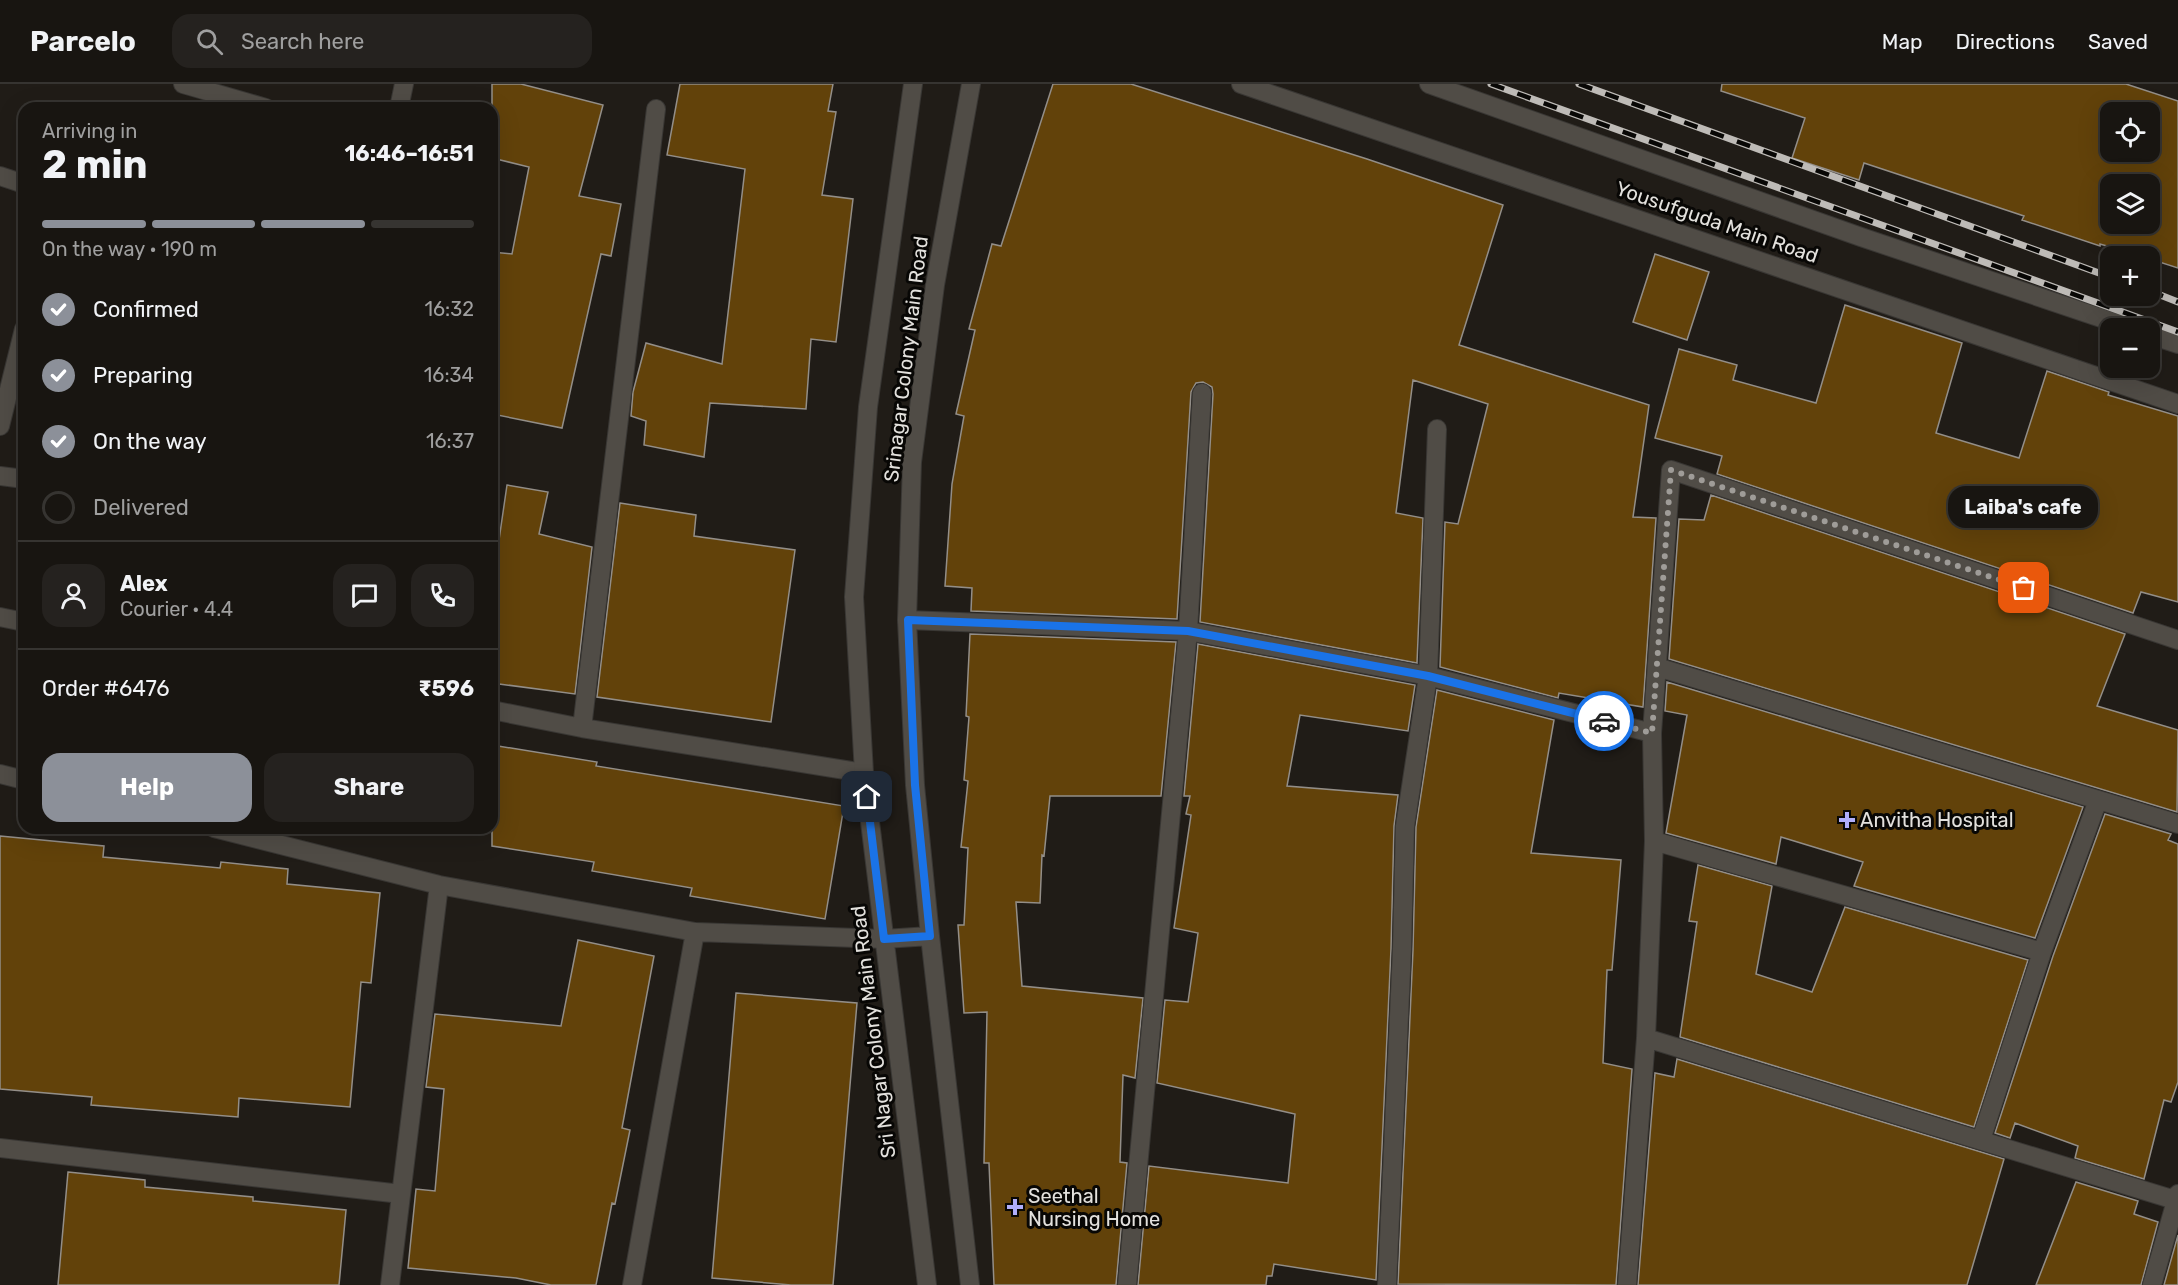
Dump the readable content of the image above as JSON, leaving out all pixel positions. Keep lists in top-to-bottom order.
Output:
{
  "streets": {
    "street": ["Yousufguda Main Road", "Srinagar Colony Main Road", "Sri Nagar Colony Main Road"]
  },
  "crossings": [
    ["Srinagar Colony Main Road", "Sri Nagar Colony Main Road"]
  ],
  "places": {
    "other": ["Laiba's cafe"],
    "health": ["Anvitha Hospital", "Seethal Nursing Home"]
  },
  "page": {
    "header": "Parcelo",
    "search": "Search here",
    "nav": ["Map", "Directions", "Saved"],
    "map_buttons": ["+", "−"],
    "heading": ["2 min", "Arriving in", "16:46–16:51"],
    "panel": [
      "Alex",
      "Courier · 4.4",
      "Order #6476",
      "₹596"
    ],
    "bar": "On the way · 190 m",
    "list": [
      ["Confirmed", "16:32"],
      ["Preparing", "16:34"],
      ["On the way", "16:37"],
      "Delivered"
    ],
    "bubble": "Laiba's cafe",
    "buttons": ["Help", "Share"]
  }
}
